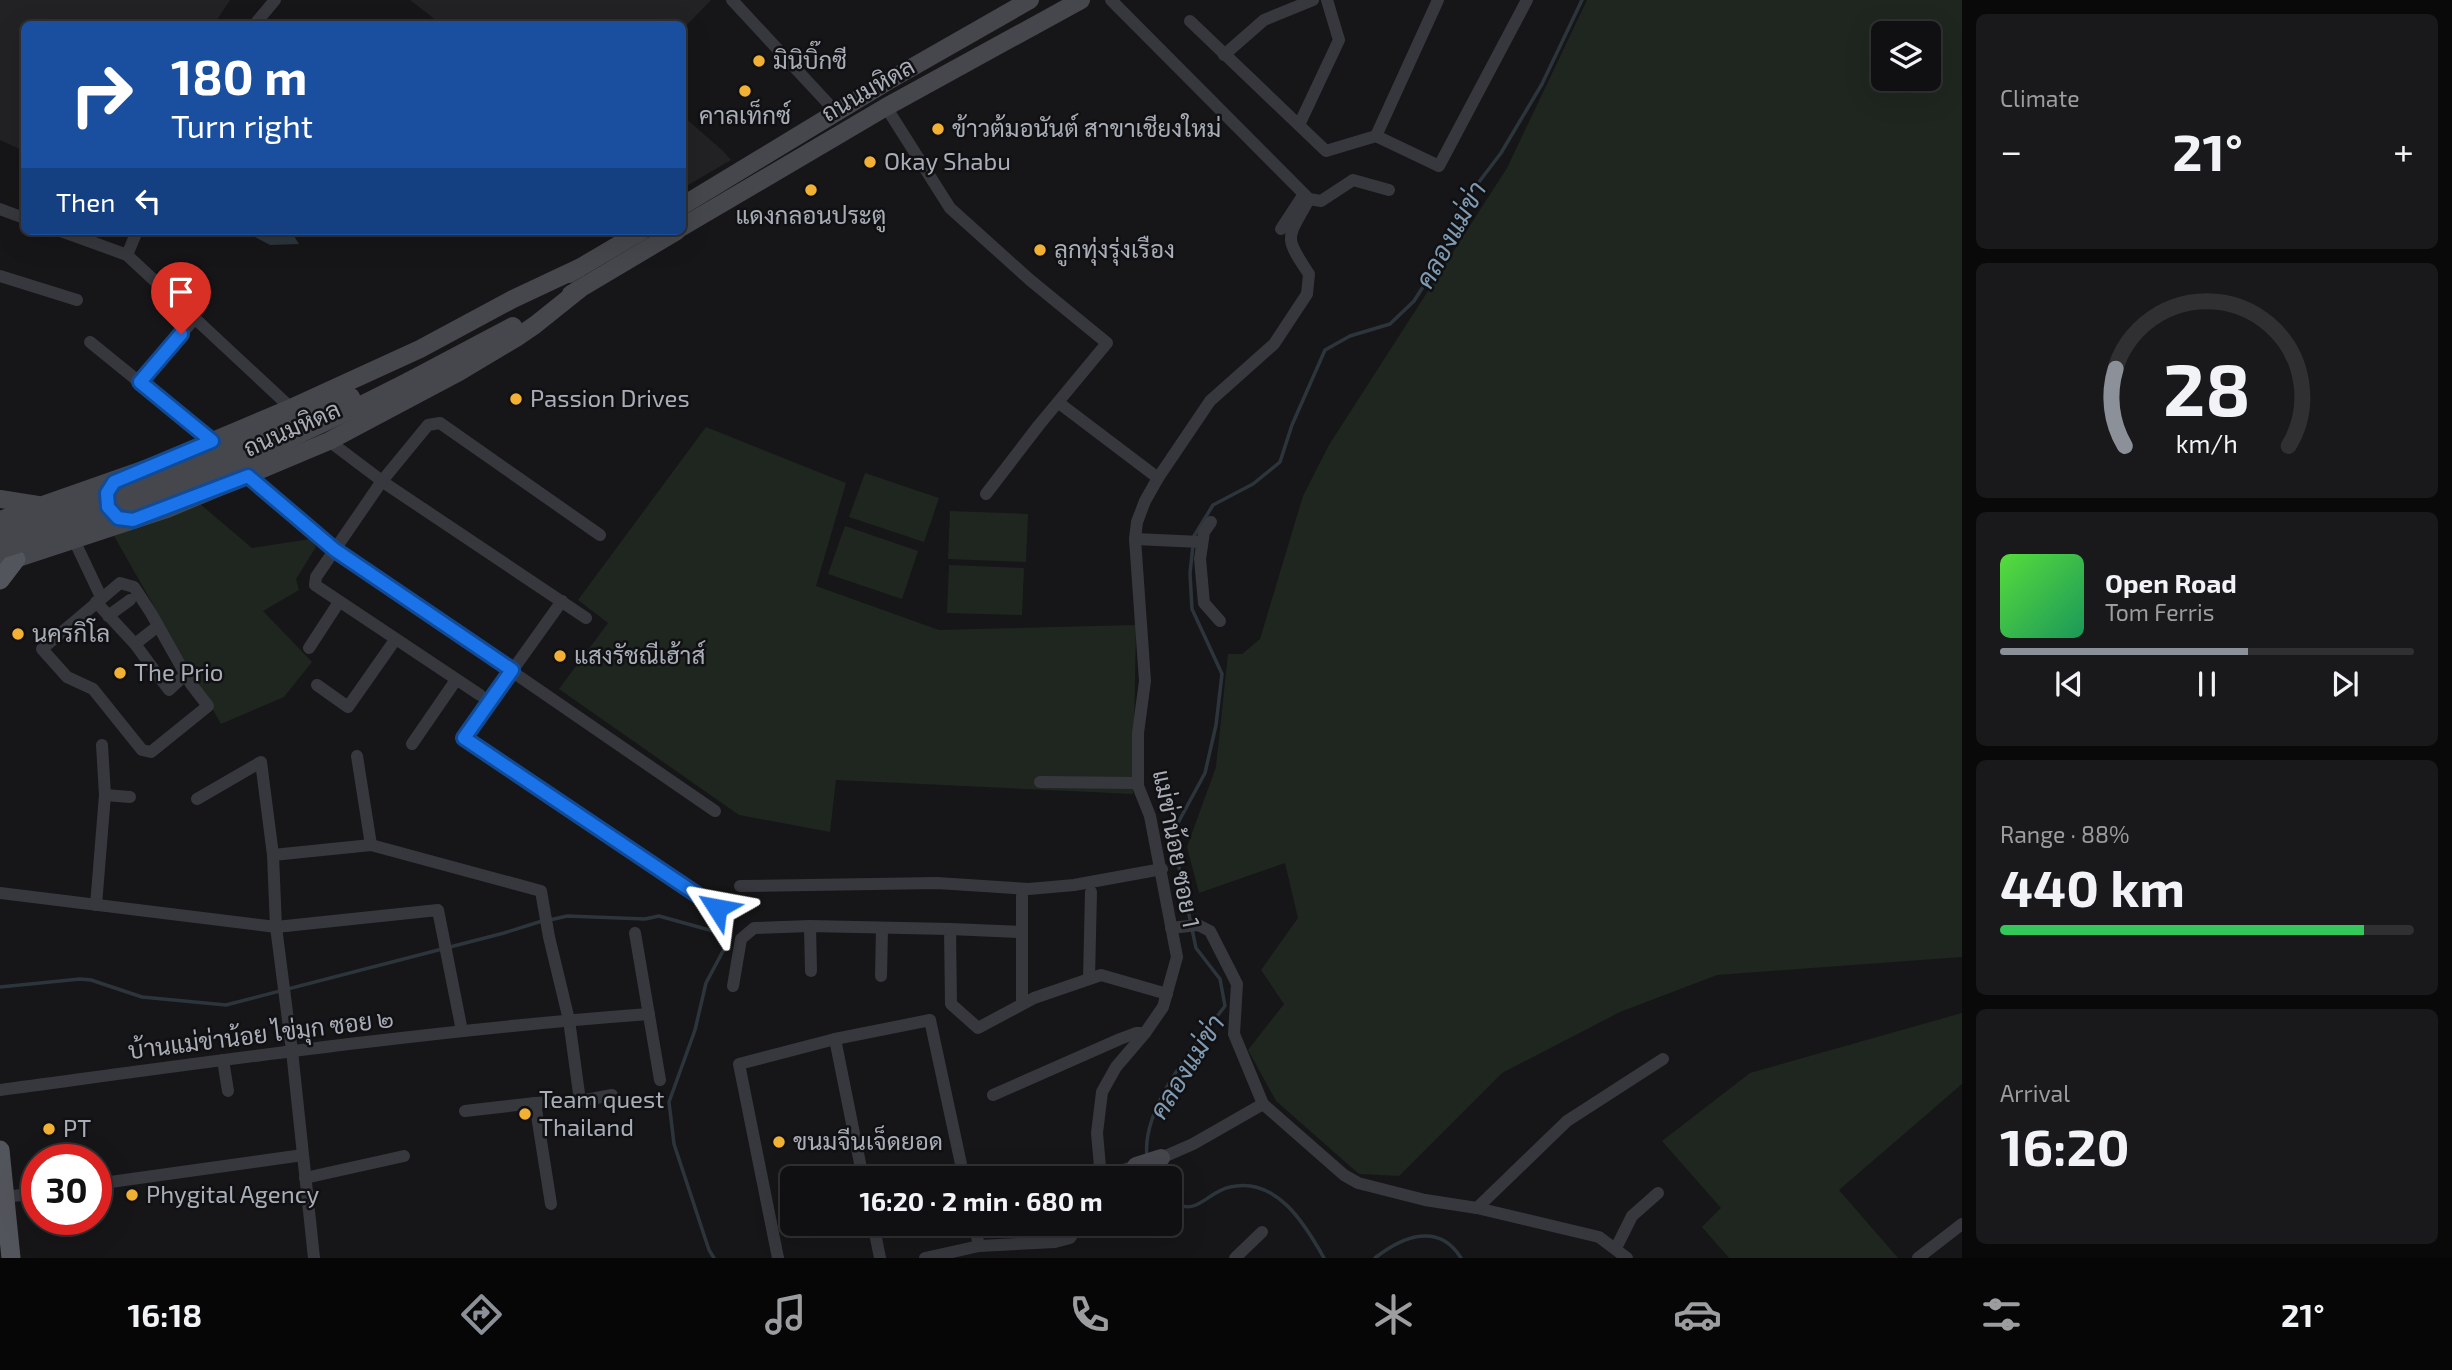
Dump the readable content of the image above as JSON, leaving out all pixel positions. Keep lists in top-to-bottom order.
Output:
{
  "streets": {
    "main road": ["ถนนมหิดล"],
    "street": ["แม่ข่าน้อย ซอย 1", "บ้านแม่ข่าน้อย ไข่มุก ซอย ๒"]
  },
  "water": ["คลองแม่ข่า"],
  "places": [
    "มินิบิ๊กซี",
    "คาลเท็กซ์",
    "ข้าวต้มอนันต์ สาขาเชียงใหม่",
    "Okay Shabu",
    "แดงกลอนประตู",
    "ลูกทุ่งรุ่งเรือง",
    "Passion Drives",
    "นครกิโล",
    "แสงรัชณีเฮ้าส์",
    "The Prio",
    "Team quest Thailand",
    "PT",
    "ขนมจีนเจ็ดยอด",
    "Phygital Agency"
  ],
  "page": {
    "tile": [
      "Climate",
      ["Range · 88%", "440 km"],
      ["Arrival", "16:20"]
    ],
    "turn": ["180 m", "Turn right"],
    "heat": ["−", "21°", "+"],
    "then": "Then",
    "song": ["Open Road", "Tom Ferris"],
    "limit": "30",
    "trip": "16:20 · 2 min · 680 m",
    "tabs": ["16:18", "21°"],
    "gauge": ["28", "km/h"]
  }
}
